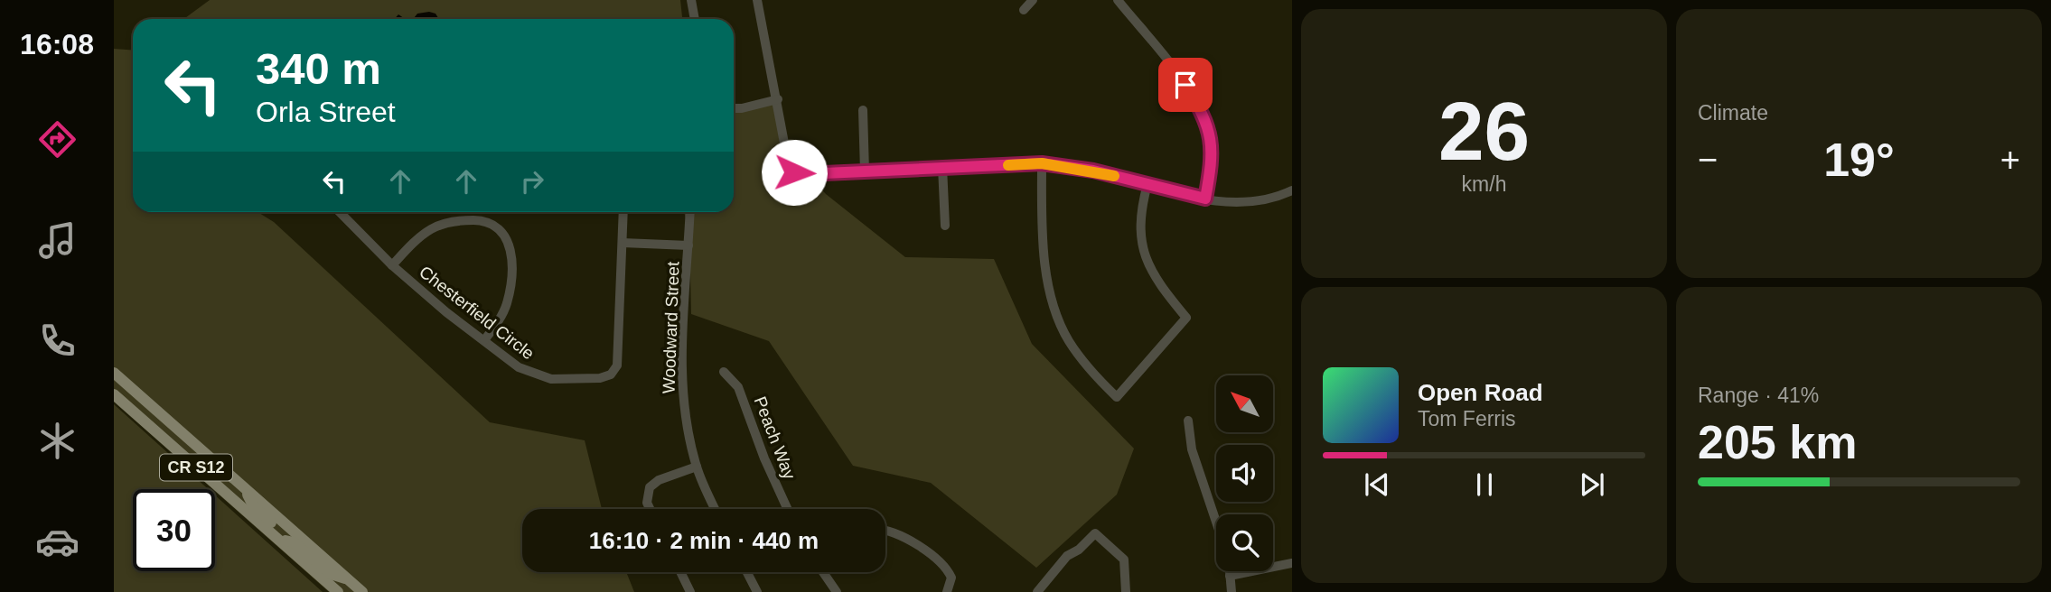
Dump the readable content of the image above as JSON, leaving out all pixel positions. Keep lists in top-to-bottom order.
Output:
{
  "streets": {
    "main road": ["CR S12"],
    "street": ["Chesterfield Circle", "Woodward Street", "Peach Way"]
  },
  "north": "top left",
  "page": {
    "tabs": "16:08",
    "tile": [
      ["26", "km/h"],
      "Climate",
      ["Range · 41%", "205 km"]
    ],
    "turn": ["340 m", "Orla Street"],
    "heat": ["−", "19°", "+"],
    "song": ["Open Road", "Tom Ferris"],
    "limit": "30",
    "trip": "16:10 · 2 min · 440 m"
  }
}
